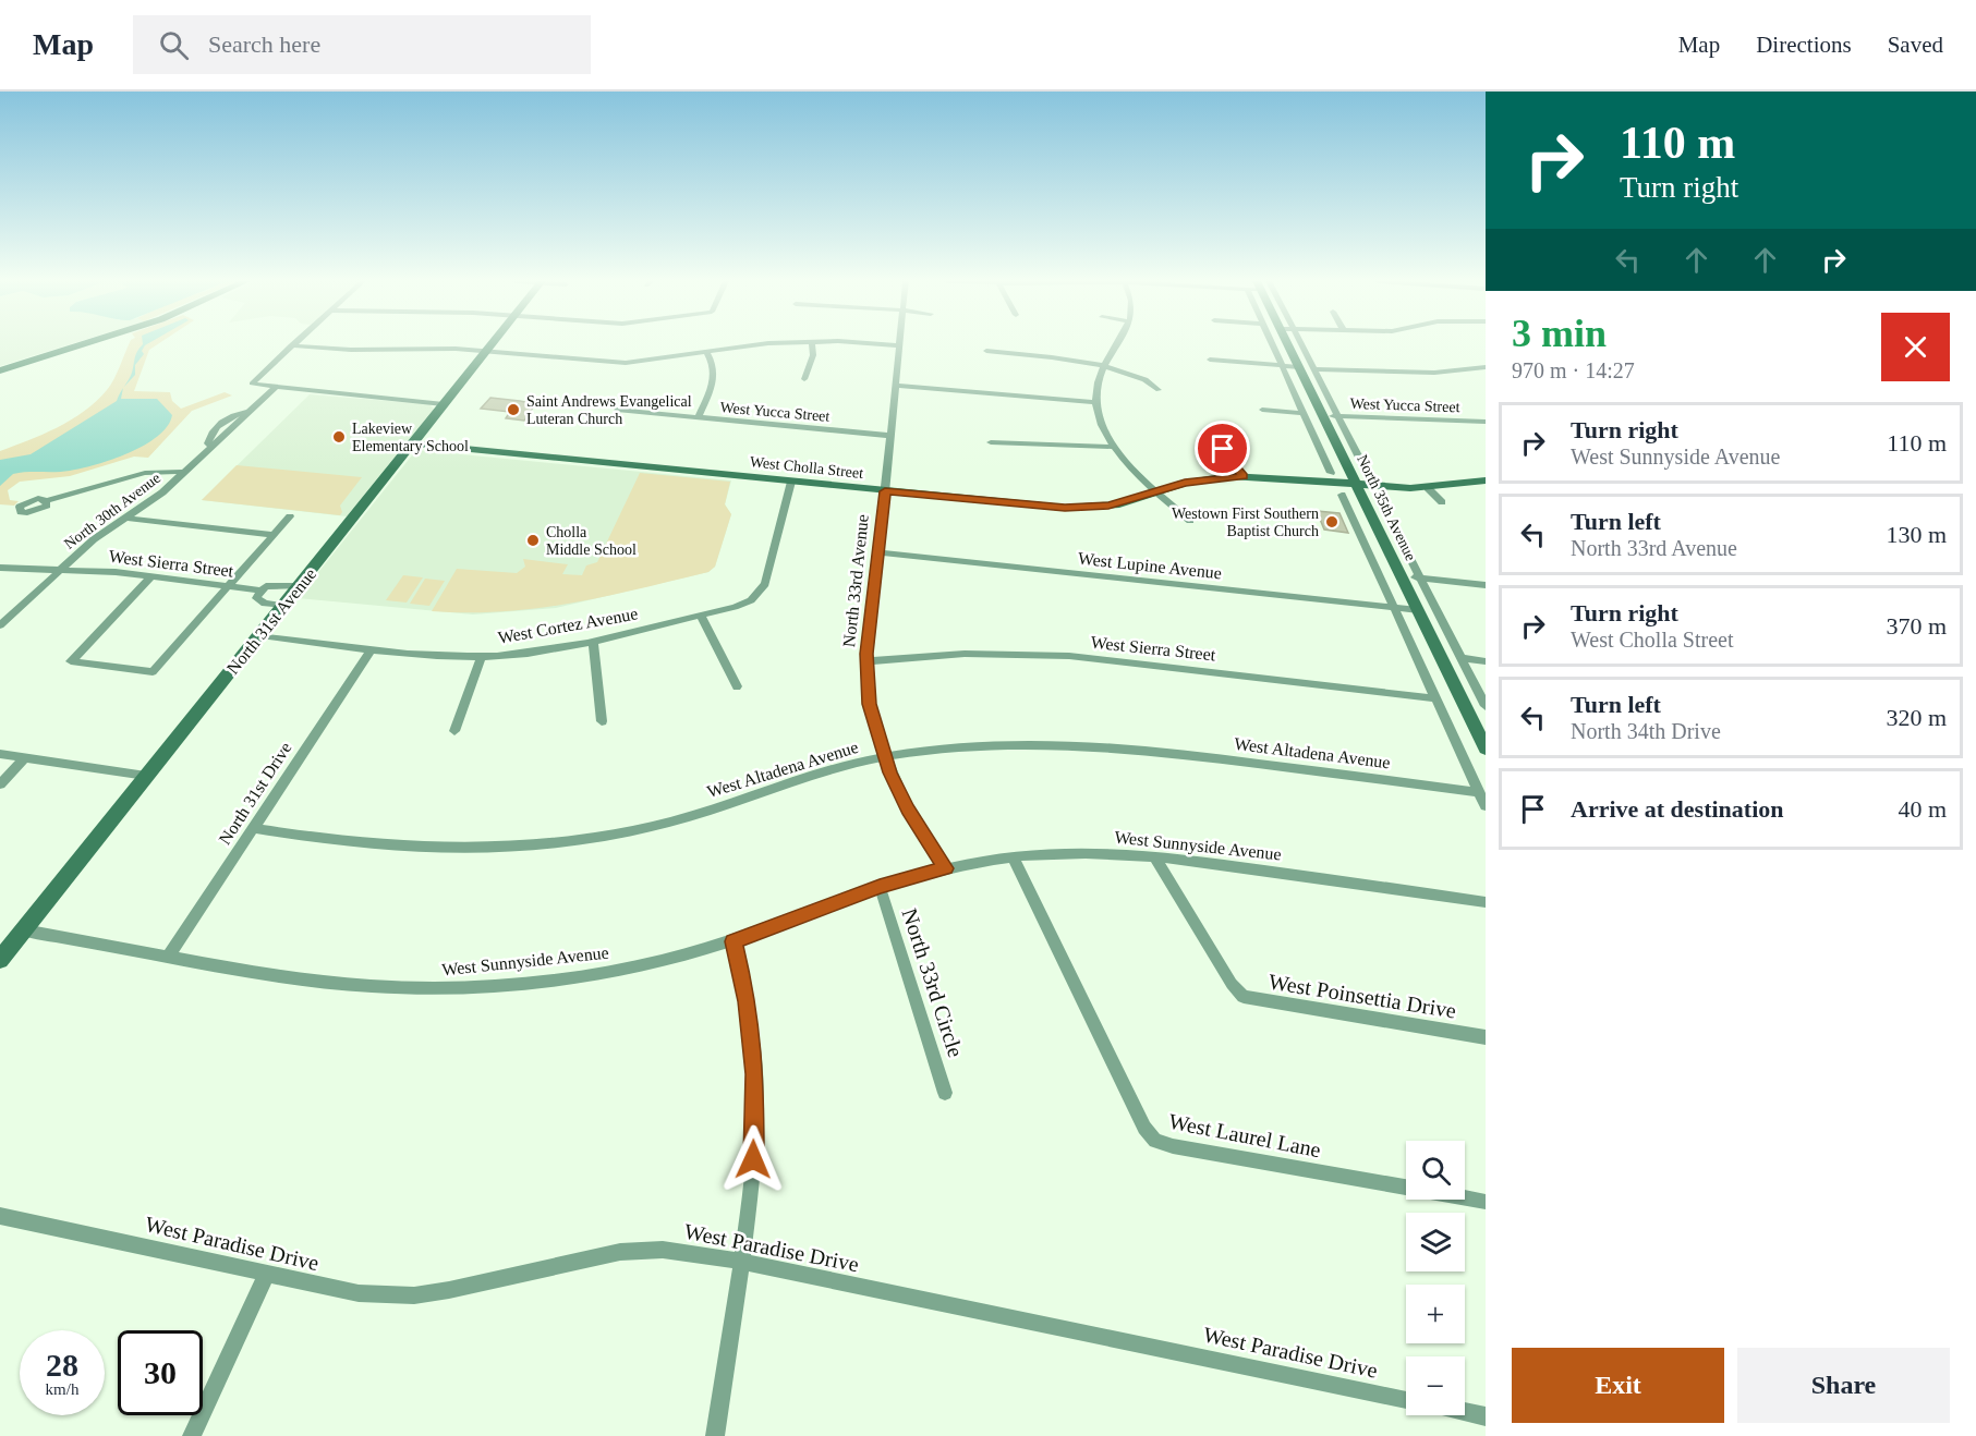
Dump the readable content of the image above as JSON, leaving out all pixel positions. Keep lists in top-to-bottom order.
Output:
{
  "streets": {
    "street": [
      "West Yucca Street",
      "West Cholla Street",
      "North 35th Avenue",
      "North 30th Avenue",
      "West Sierra Street",
      "West Lupine Avenue",
      "North 33rd Avenue",
      "North 31st Avenue",
      "West Cortez Avenue",
      "West Altadena Avenue",
      "North 31st Drive",
      "West Sunnyside Avenue",
      "North 33rd Circle",
      "West Poinsettia Drive",
      "West Laurel Lane",
      "West Paradise Drive"
    ]
  },
  "crossings": [
    ["West Yucca Street", "North 35th Avenue"],
    ["West Yucca Street", "North 33rd Avenue"],
    ["West Cholla Street", "North 35th Avenue"],
    ["West Cholla Street", "North 33rd Avenue"],
    ["West Cholla Street", "North 31st Avenue"],
    ["West Cholla Street", "West Cortez Avenue"],
    ["North 35th Avenue", "West Sierra Street"],
    ["North 35th Avenue", "West Lupine Avenue"],
    ["North 35th Avenue", "West Altadena Avenue"],
    ["North 30th Avenue", "West Sierra Street"],
    ["West Sierra Street", "North 33rd Avenue"],
    ["West Sierra Street", "North 31st Avenue"],
    ["West Lupine Avenue", "North 33rd Avenue"],
    ["North 33rd Avenue", "West Altadena Avenue"],
    ["North 33rd Avenue", "West Sunnyside Avenue"],
    ["North 31st Avenue", "West Cortez Avenue"],
    ["North 31st Avenue", "West Sunnyside Avenue"],
    ["West Cortez Avenue", "North 31st Drive"],
    ["West Altadena Avenue", "North 31st Drive"],
    ["North 31st Drive", "West Sunnyside Avenue"],
    ["West Sunnyside Avenue", "North 33rd Circle"],
    ["West Sunnyside Avenue", "West Poinsettia Drive"],
    ["West Sunnyside Avenue", "West Laurel Lane"]
  ],
  "places": [
    "Saint Andrews Evangelical Luteran Church",
    "Lakeview Elementary School",
    "Westown First Southern Baptist Church",
    "Cholla Middle School"
  ],
  "page": {
    "header": "Map",
    "search": "Search here",
    "nav": ["Map", "Directions", "Saved"],
    "turn": ["110 m", "Turn right"],
    "heading": ["3 min", "970 m · 14:27"],
    "list": [
      {
        "name": "Turn right",
        "note": "West Sunnyside Avenue",
        "value": "110 m"
      },
      {
        "name": "Turn left",
        "note": "North 33rd Avenue",
        "value": "130 m"
      },
      {
        "name": "Turn right",
        "note": "West Cholla Street",
        "value": "370 m"
      },
      {
        "name": "Turn left",
        "note": "North 34th Drive",
        "value": "320 m"
      },
      {
        "name": "Arrive at destination",
        "value": "40 m"
      }
    ],
    "map_buttons": ["+", "−"],
    "speed": "28 km/h",
    "limit": "30",
    "buttons": ["Exit", "Share"]
  }
}
